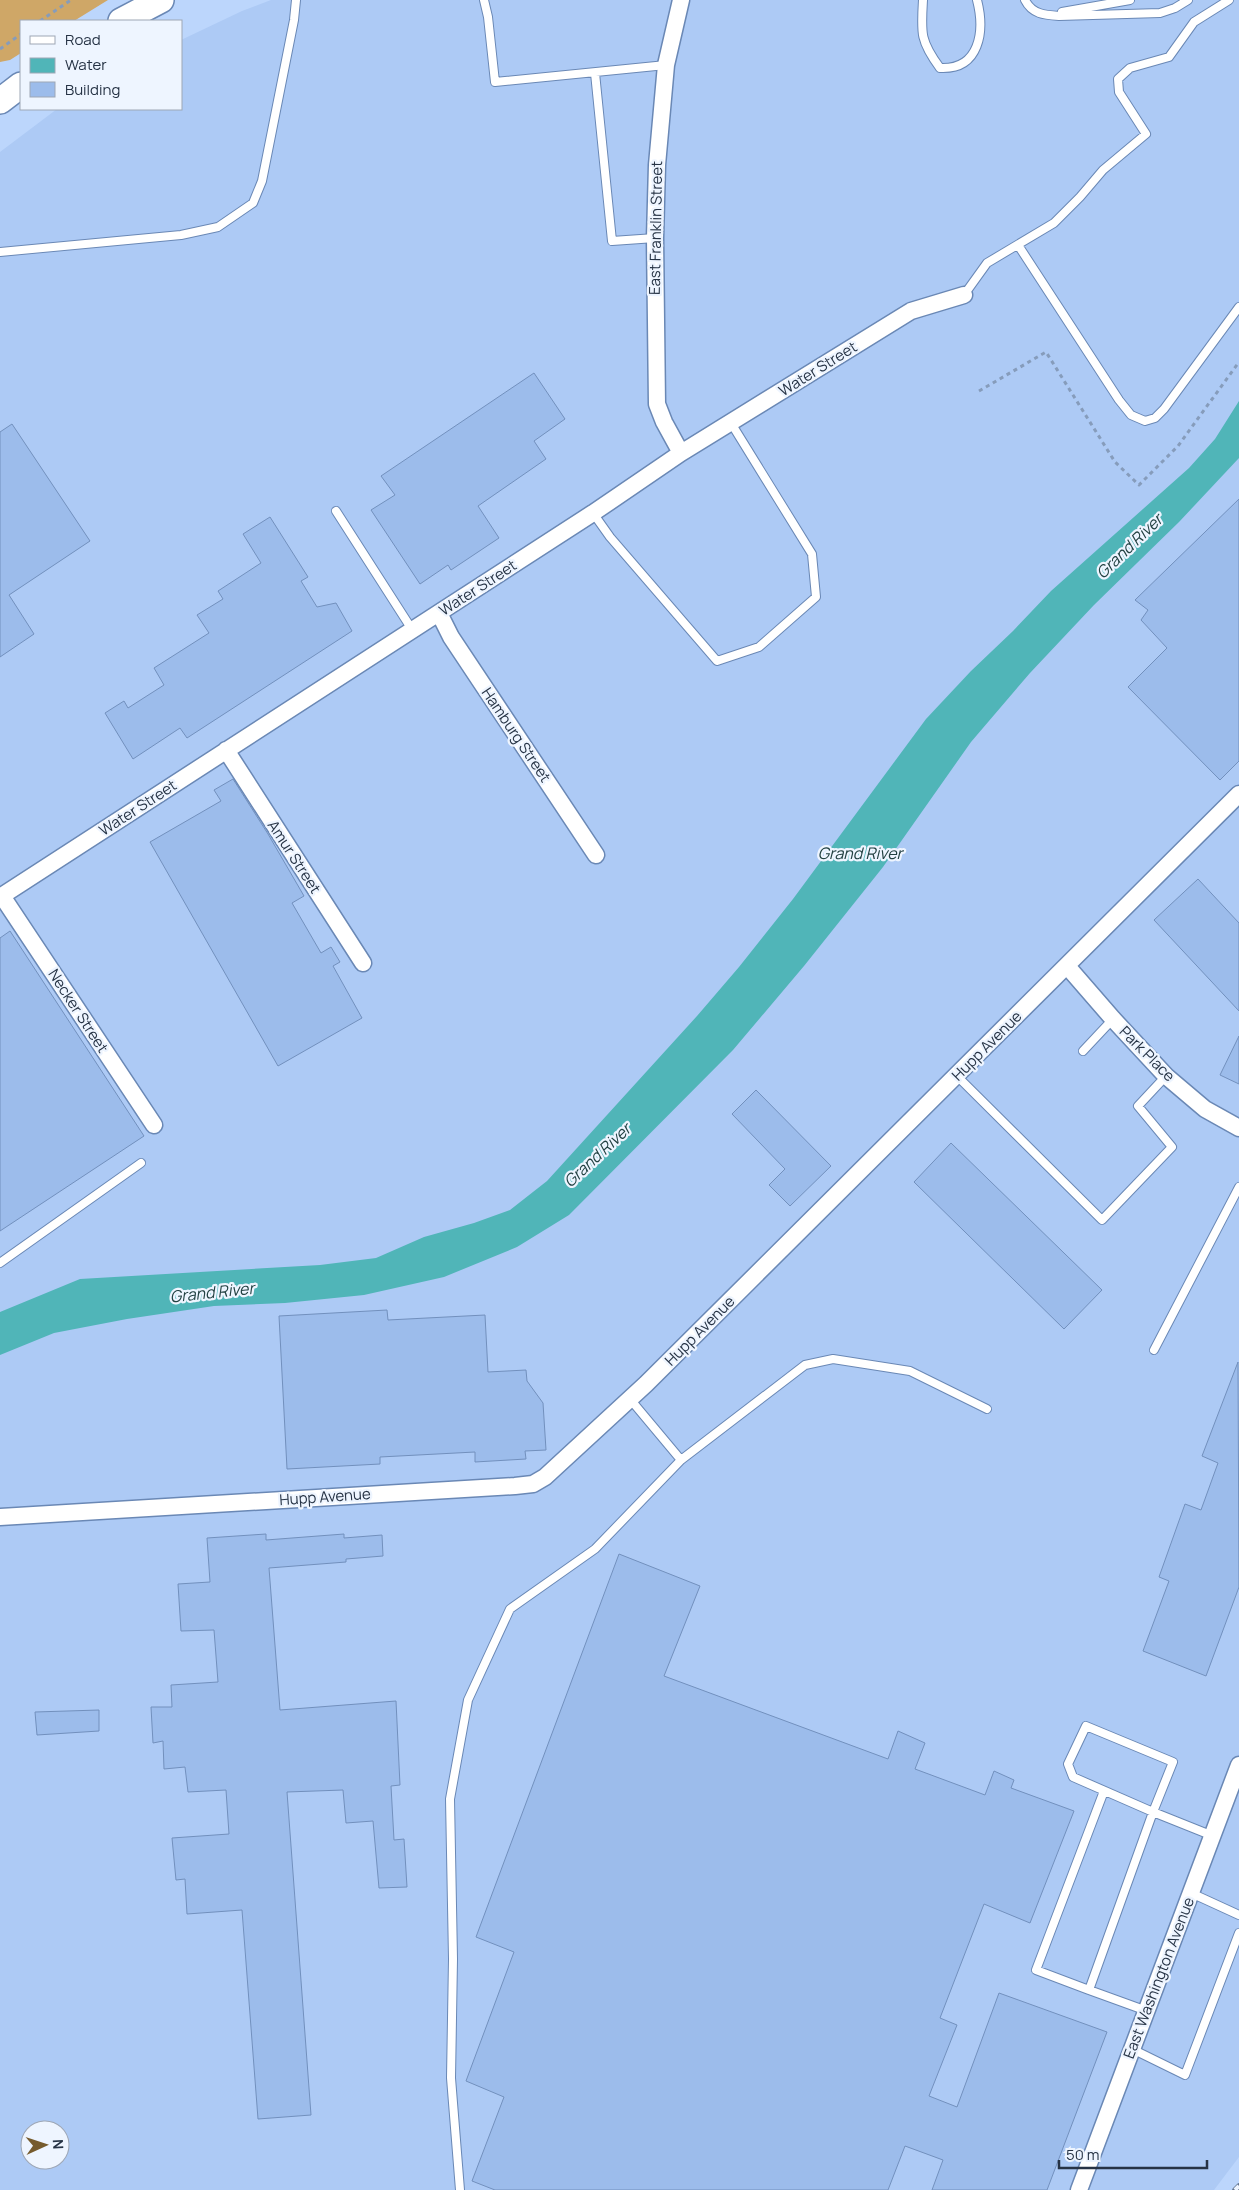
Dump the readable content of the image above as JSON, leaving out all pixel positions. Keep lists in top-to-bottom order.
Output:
{
  "streets": {
    "street": [
      "East Franklin Street",
      "Water Street",
      "Hamburg Street",
      "Amur Street",
      "Necker Street",
      "Hupp Avenue",
      "Park Place",
      "East Washington Avenue"
    ]
  },
  "crossings": [
    ["East Franklin Street", "Water Street"],
    ["Water Street", "Hamburg Street"],
    ["Water Street", "Amur Street"],
    ["Water Street", "Necker Street"],
    ["Hupp Avenue", "Park Place"]
  ],
  "water": ["Grand River"],
  "legend": ["Road", "Water", "Building"],
  "scale_bar": "50 m",
  "north": "right"
}
